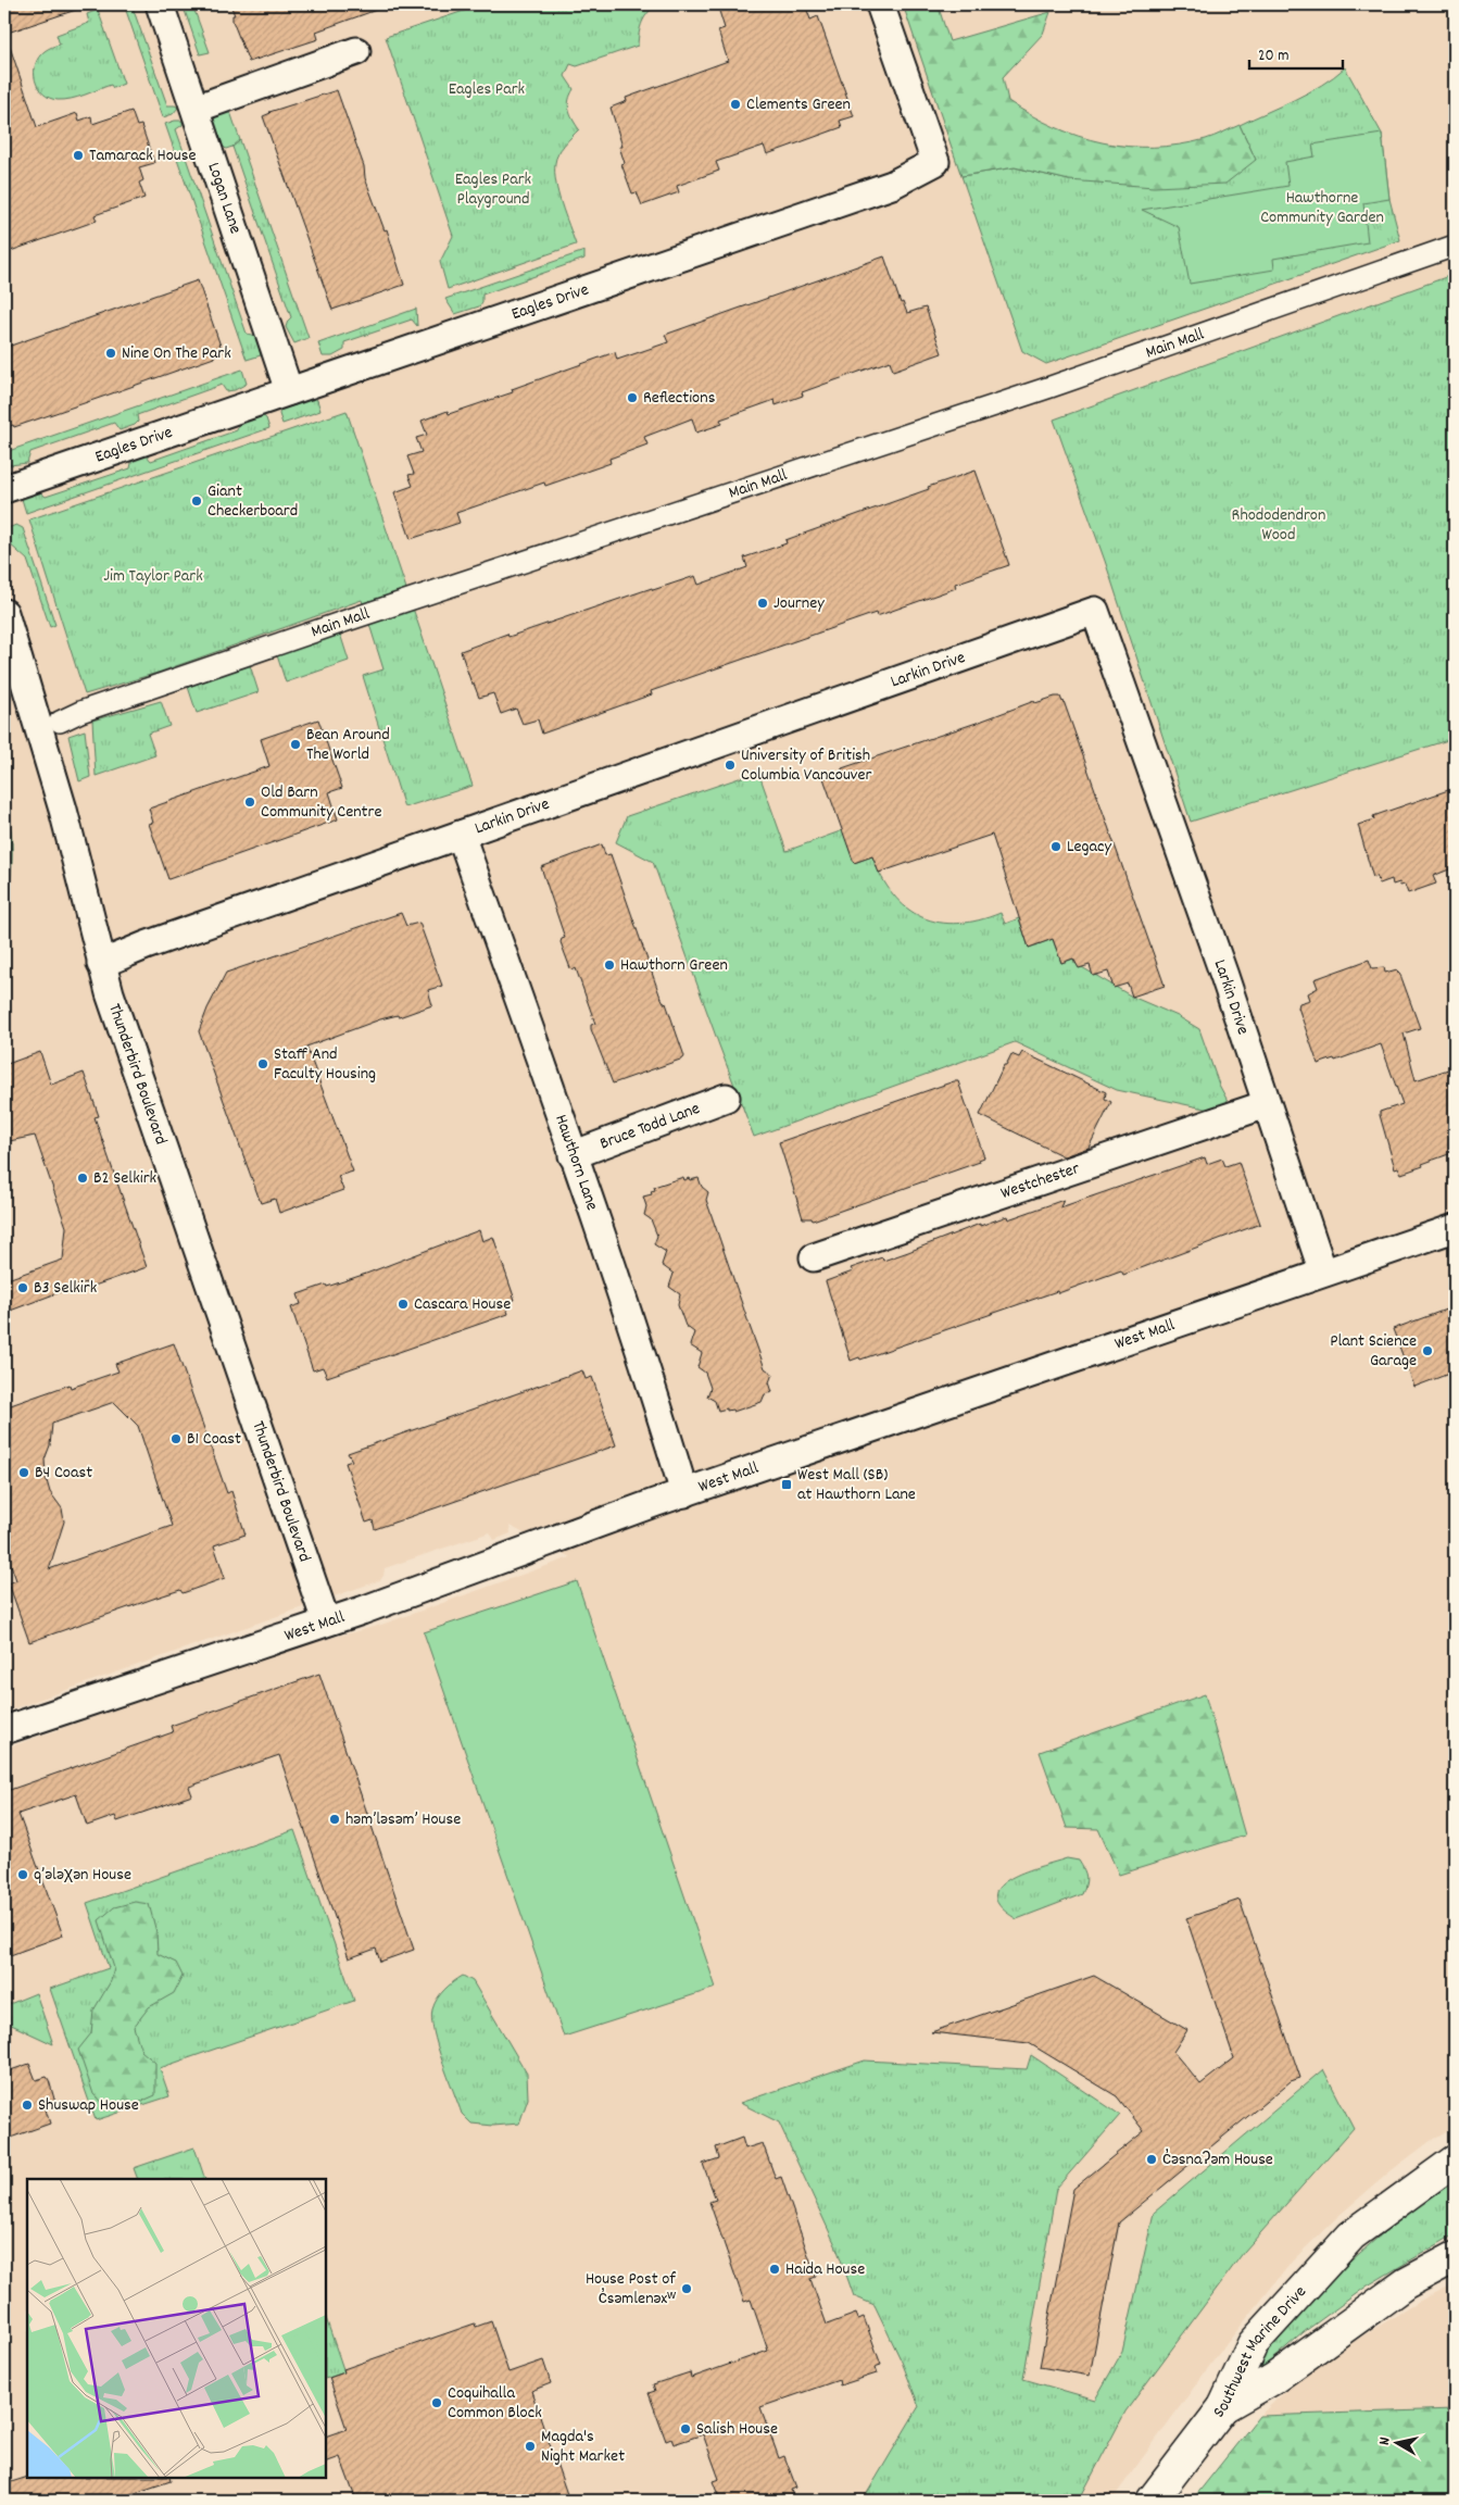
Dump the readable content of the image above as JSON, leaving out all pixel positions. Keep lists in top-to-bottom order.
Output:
{
  "streets": {
    "street": [
      "Logan Lane",
      "Eagles Drive",
      "Main Mall",
      "Larkin Drive",
      "Thunderbird Boulevard",
      "Bruce Todd Lane",
      "Hawthorn Lane",
      "Westchester",
      "West Mall",
      "Southwest Marine Drive"
    ]
  },
  "crossings": [
    ["Logan Lane", "Eagles Drive"],
    ["Larkin Drive", "Thunderbird Boulevard"],
    ["Larkin Drive", "Hawthorn Lane"],
    ["Larkin Drive", "Westchester"],
    ["Larkin Drive", "West Mall"],
    ["Thunderbird Boulevard", "West Mall"],
    ["Bruce Todd Lane", "Hawthorn Lane"],
    ["Hawthorn Lane", "West Mall"]
  ],
  "parks": [
    "Eagles Park",
    "Eagles Park Playground",
    "Hawthorne Community Garden",
    "Rhododendron Wood",
    "Jim Taylor Park"
  ],
  "places": {
    "other": [
      "Clements Green",
      "Tamarack House",
      "Nine On The Park",
      "Reflections",
      "Giant Checkerboard",
      "Journey",
      "Bean Around The World",
      "University of British Columbia Vancouver",
      "Old Barn Community Centre",
      "Legacy",
      "Hawthorn Green",
      "Staff And Faculty Housing",
      "B2 Selkirk",
      "B3 Selkirk",
      "Cascara House",
      "Plant Science Garage",
      "B1 Coast",
      "B4 Coast",
      "həm’ləsəm’ House",
      "q’ələχən House",
      "Shuswap House",
      "c̓əsnaʔəm House",
      "Haida House",
      "House Post of c̓səmlenəxʷ",
      "Coquihalla Common Block",
      "Salish House",
      "Magda's Night Market"
    ],
    "transit": ["West Mall (SB) at Hawthorn Lane"]
  },
  "scale_bar": "20 m",
  "north": "left"
}
